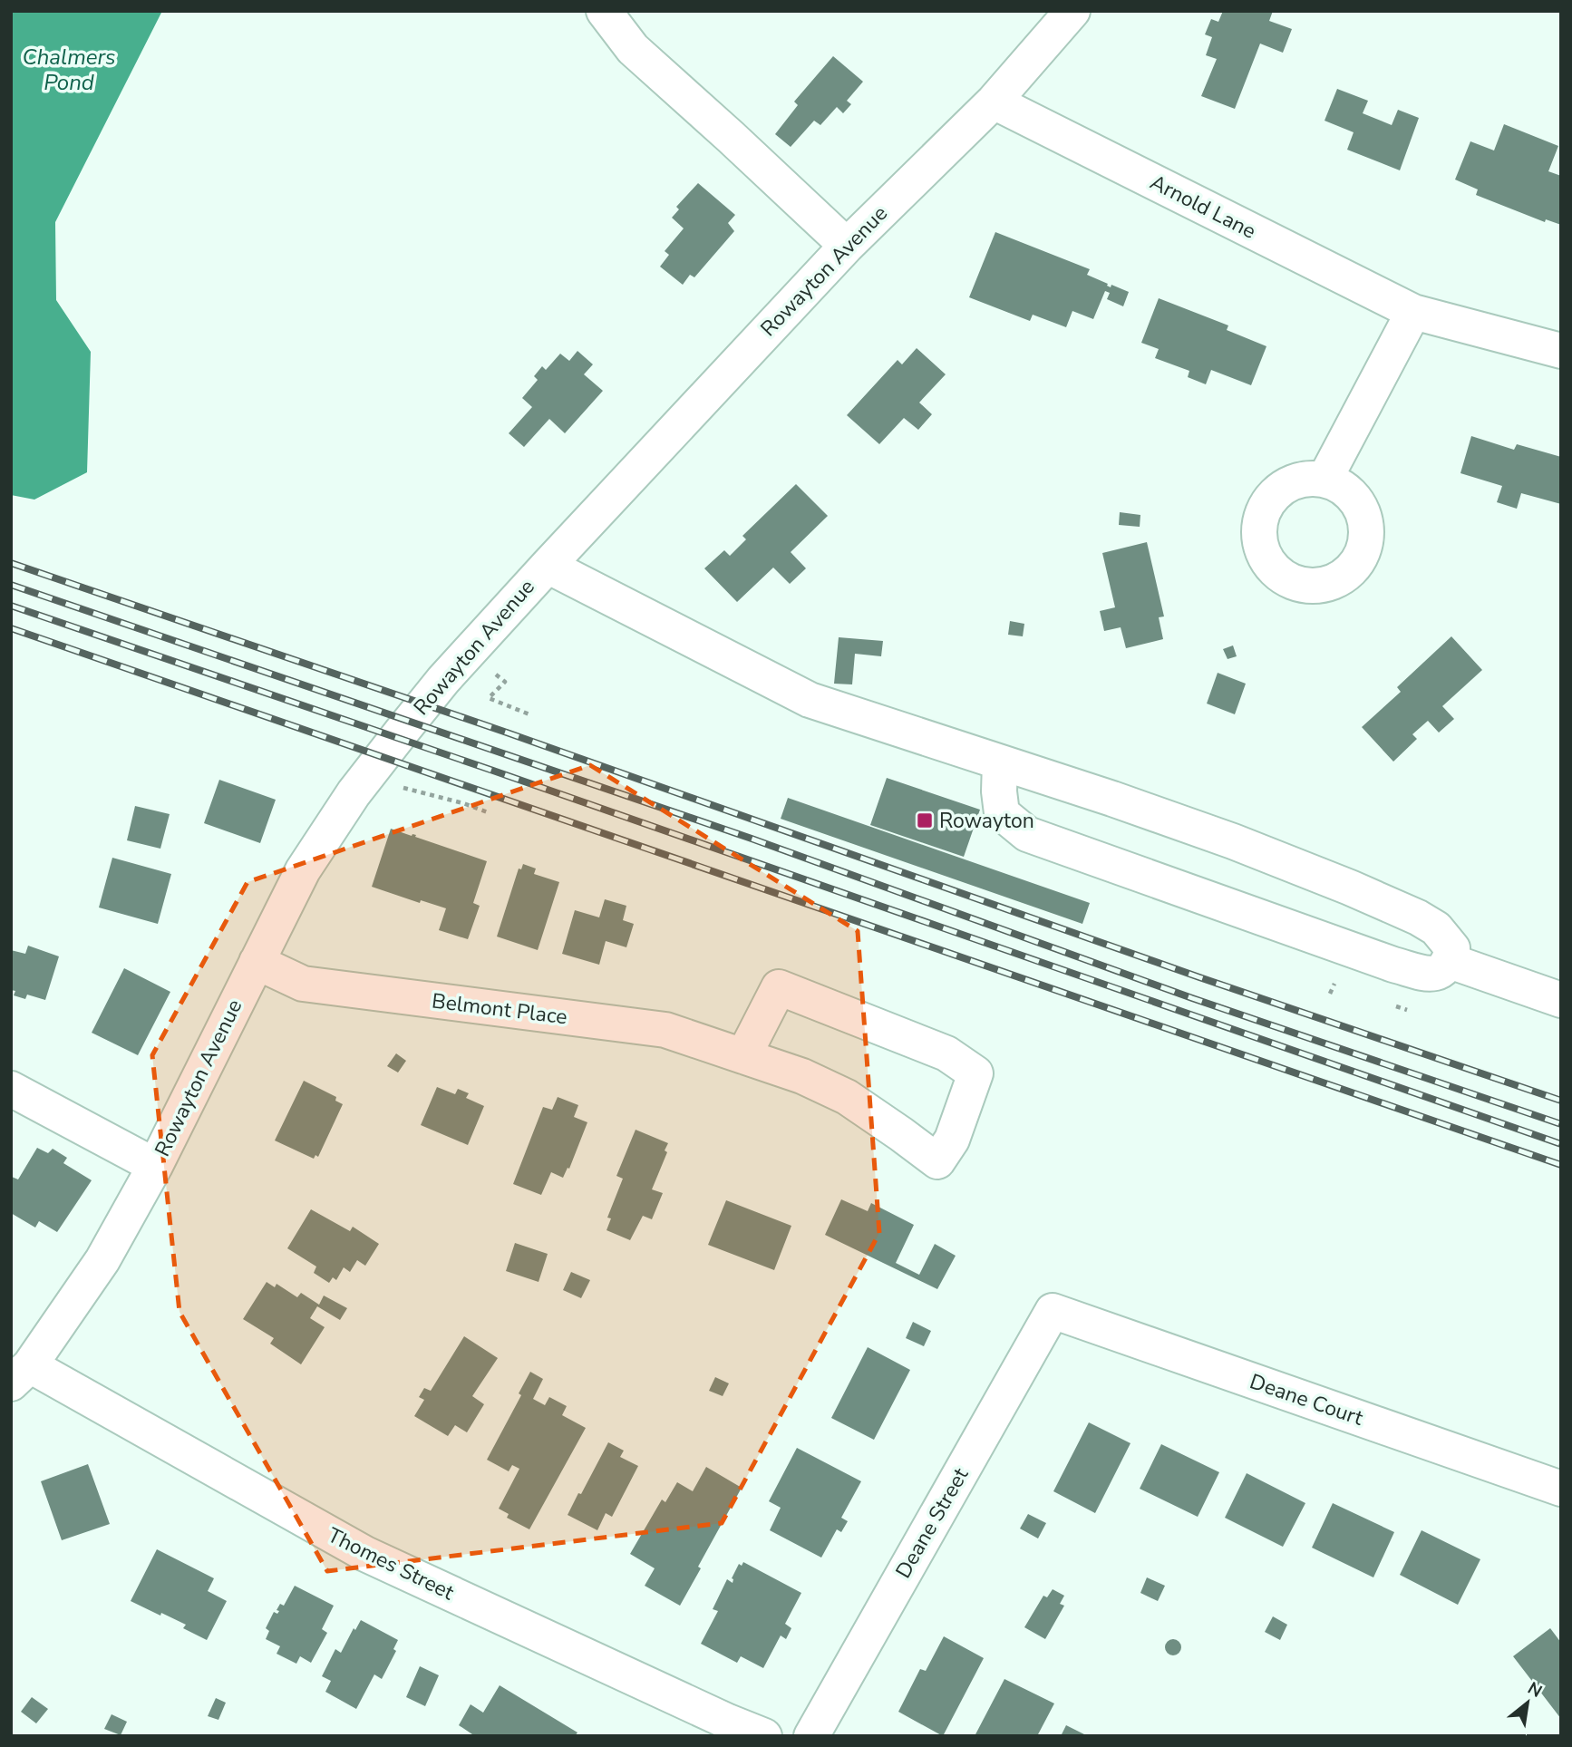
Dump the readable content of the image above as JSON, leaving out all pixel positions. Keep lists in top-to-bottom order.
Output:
{
  "streets": {
    "street": [
      "Arnold Lane",
      "Rowayton Avenue",
      "Belmont Place",
      "Deane Court",
      "Deane Street",
      "Thomes Street"
    ]
  },
  "crossings": [
    ["Arnold Lane", "Rowayton Avenue"],
    ["Rowayton Avenue", "Belmont Place"],
    ["Rowayton Avenue", "Thomes Street"],
    ["Deane Court", "Deane Street"]
  ],
  "water": ["Chalmers Pond"],
  "places": {
    "transit": ["Rowayton"]
  },
  "north": "top right"
}
